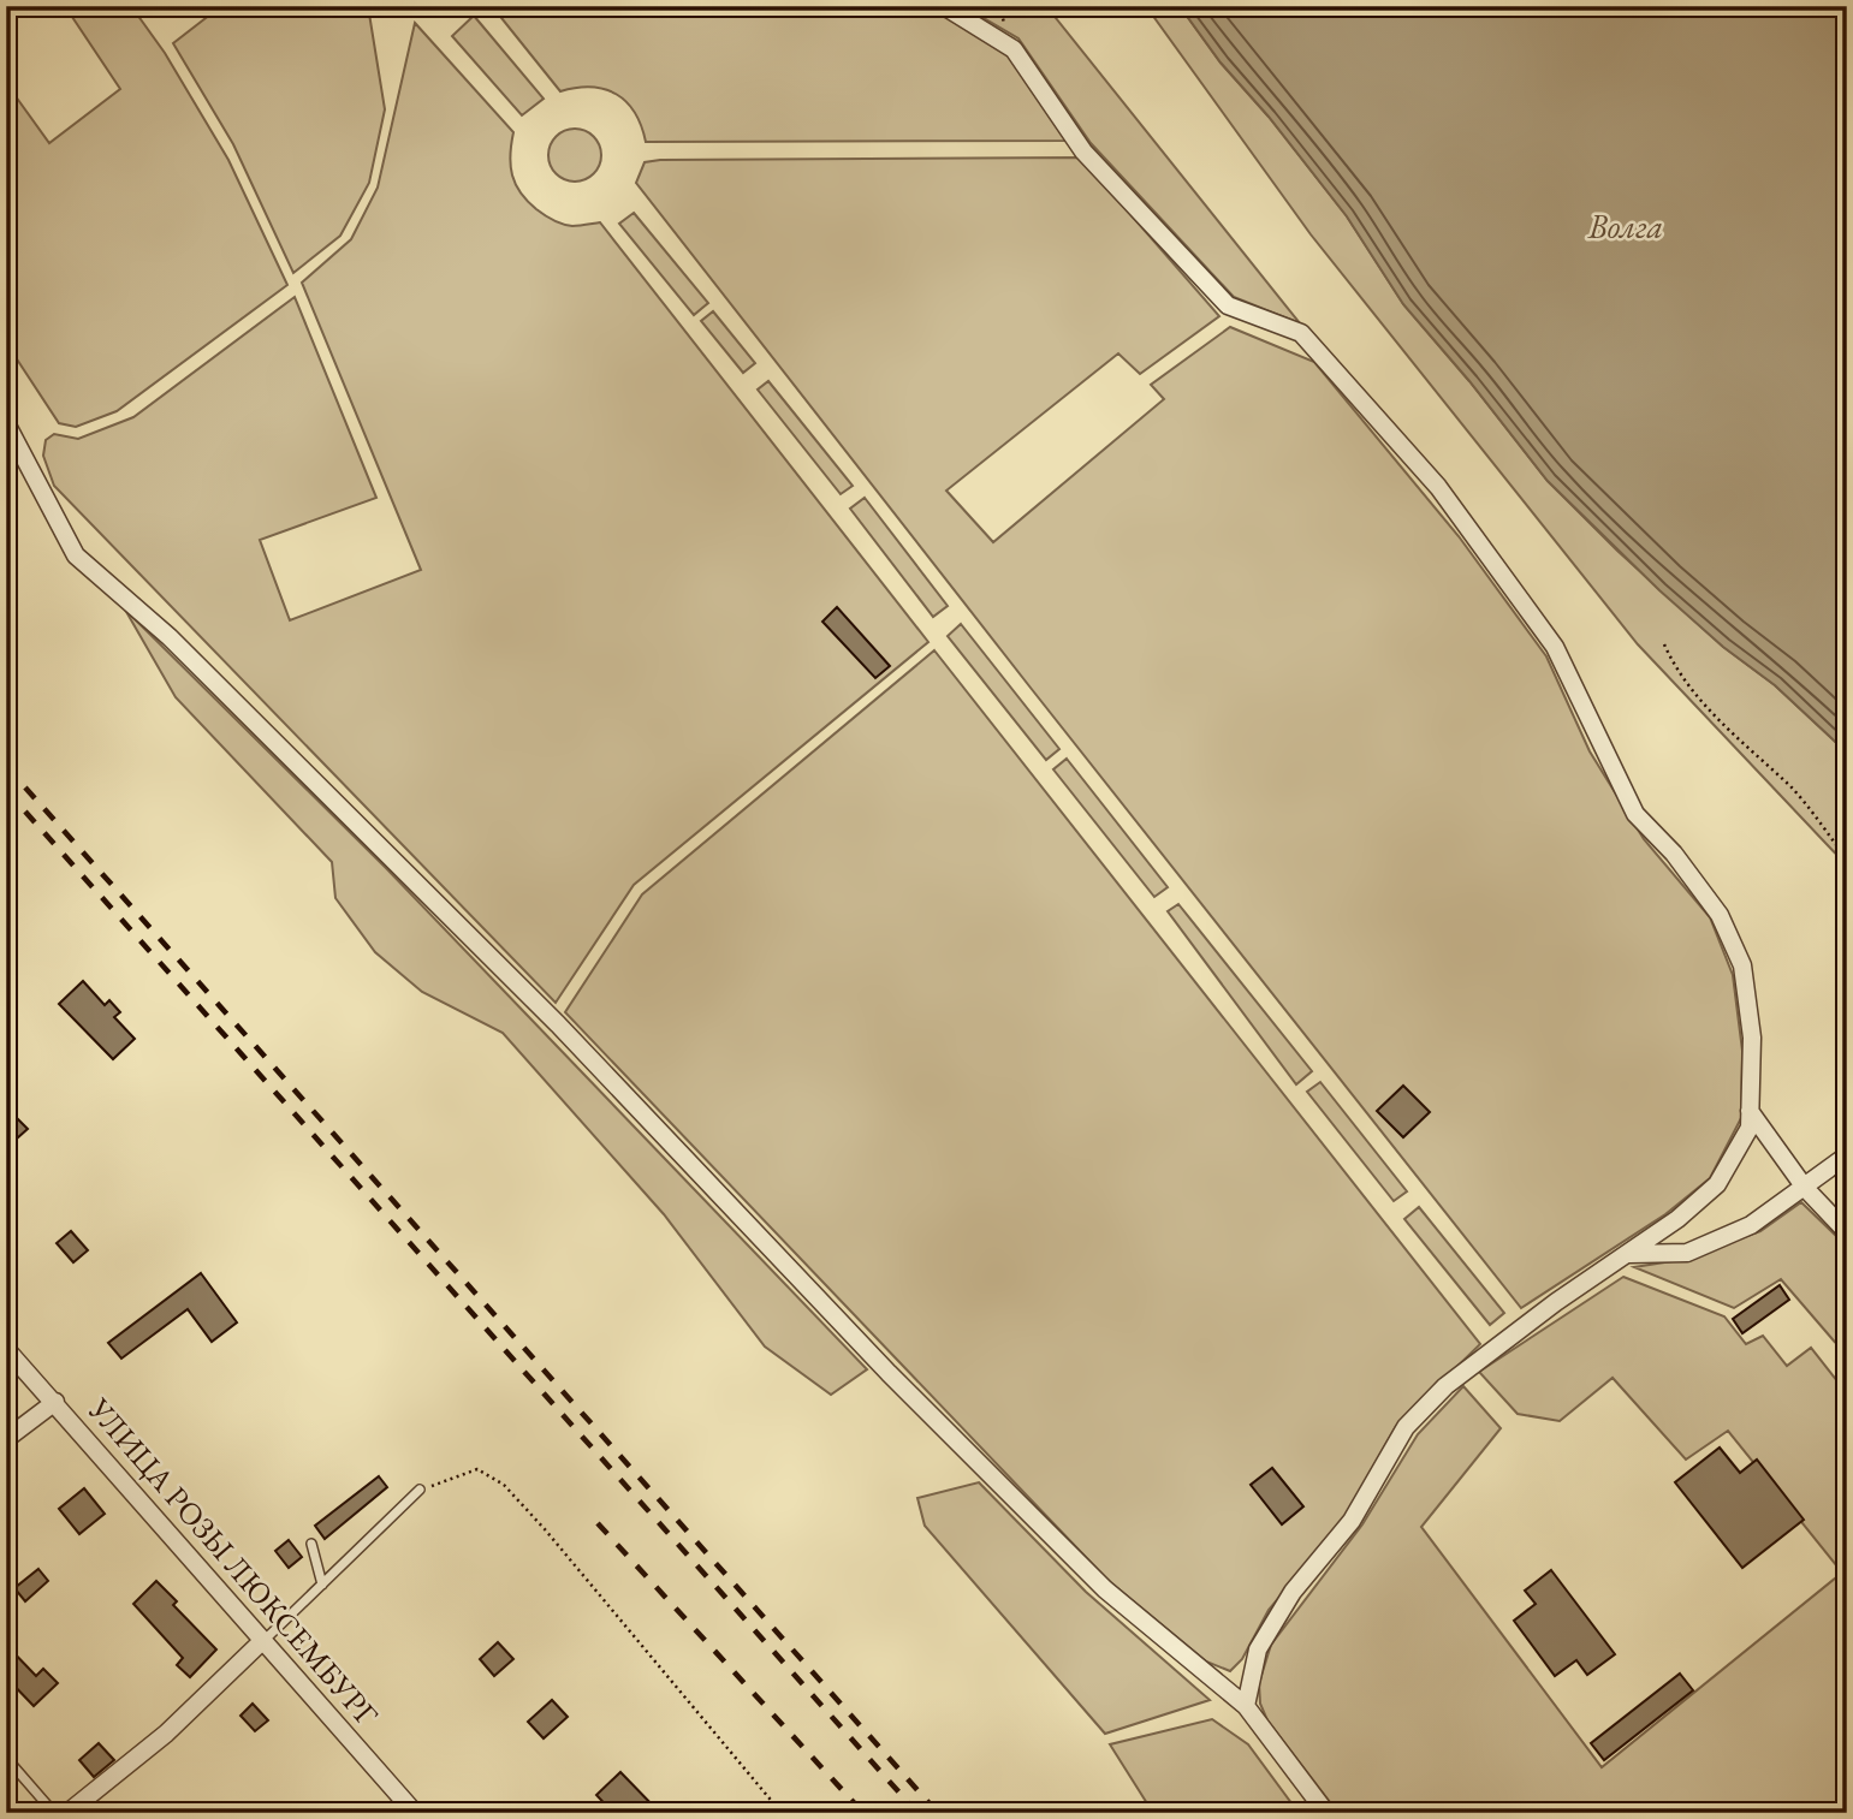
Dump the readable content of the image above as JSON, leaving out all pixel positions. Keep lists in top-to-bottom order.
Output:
{
  "streets": {
    "street": ["УЛИЦА РОЗЫ ЛЮКСЕМБУРГ"]
  },
  "water": ["Волга"]
}
